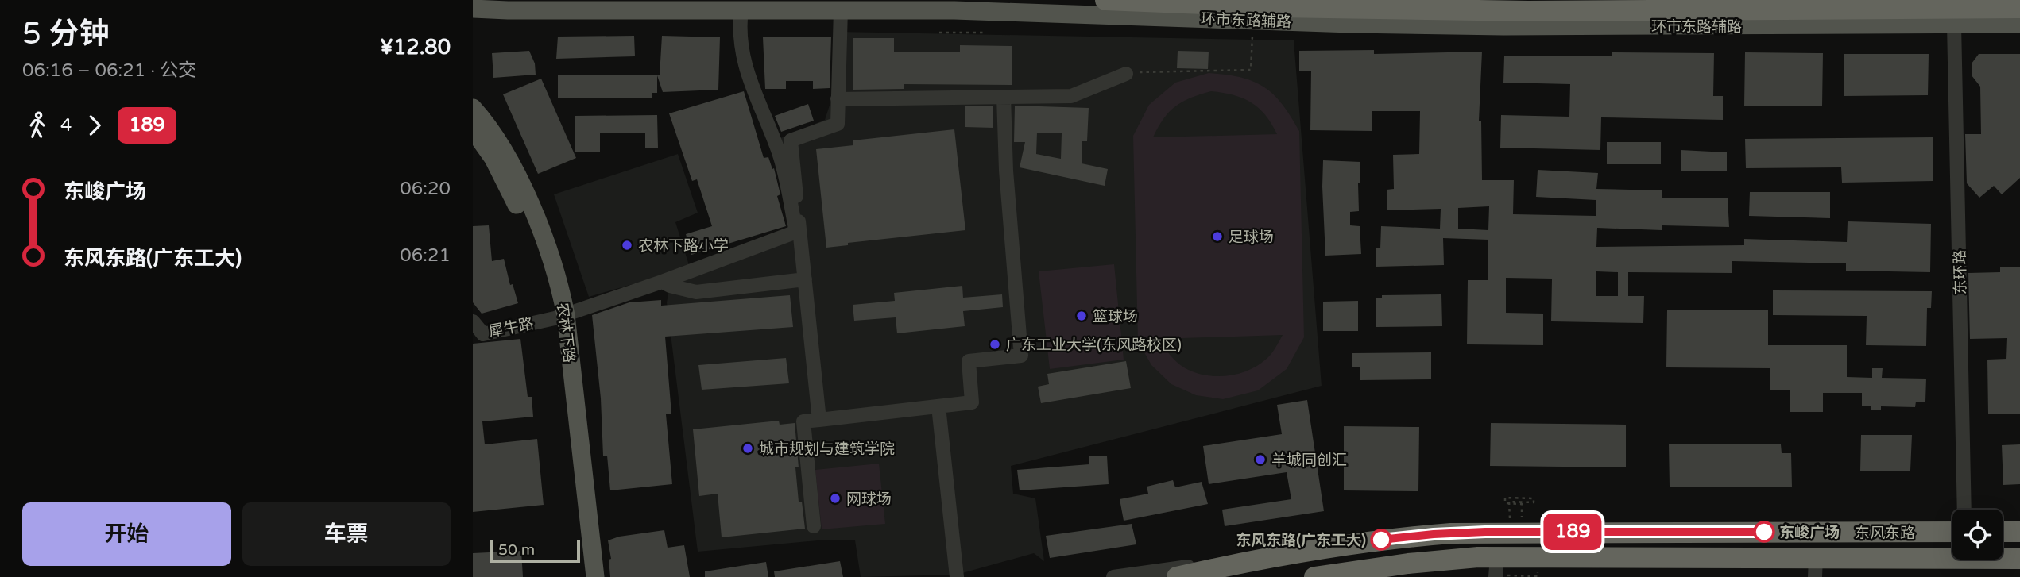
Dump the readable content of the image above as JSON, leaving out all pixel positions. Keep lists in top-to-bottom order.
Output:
{
  "streets": {
    "highway": ["东风东路"],
    "main road": ["环市东路辅路", "农林下路"],
    "street": ["东环路", "犀牛路"]
  },
  "crossings": [
    ["环市东路辅路", "东环路"],
    ["环市东路辅路", "犀牛路"],
    ["犀牛路", "农林下路"]
  ],
  "places": [
    "足球场",
    "农林下路小学",
    "篮球场",
    "广东工业大学(东风路校区)",
    "城市规划与建筑学院",
    "羊城同创汇",
    "网球场",
    "东峻广场",
    "东风东路(广东工大)"
  ],
  "lines": ["bus line 189"],
  "scale_bar": "50 m",
  "page": {
    "heading": ["5 分钟", "06:16 – 06:21 · 公交", "¥12.80"],
    "on_map": "189",
    "legs": ["4", "189"],
    "list": [
      {
        "name": "东峻广场",
        "value": "06:20"
      },
      {
        "name": "东风东路(广东工大)",
        "value": "06:21"
      }
    ],
    "buttons": ["开始", "车票"],
    "scale": "50 m"
  }
}
